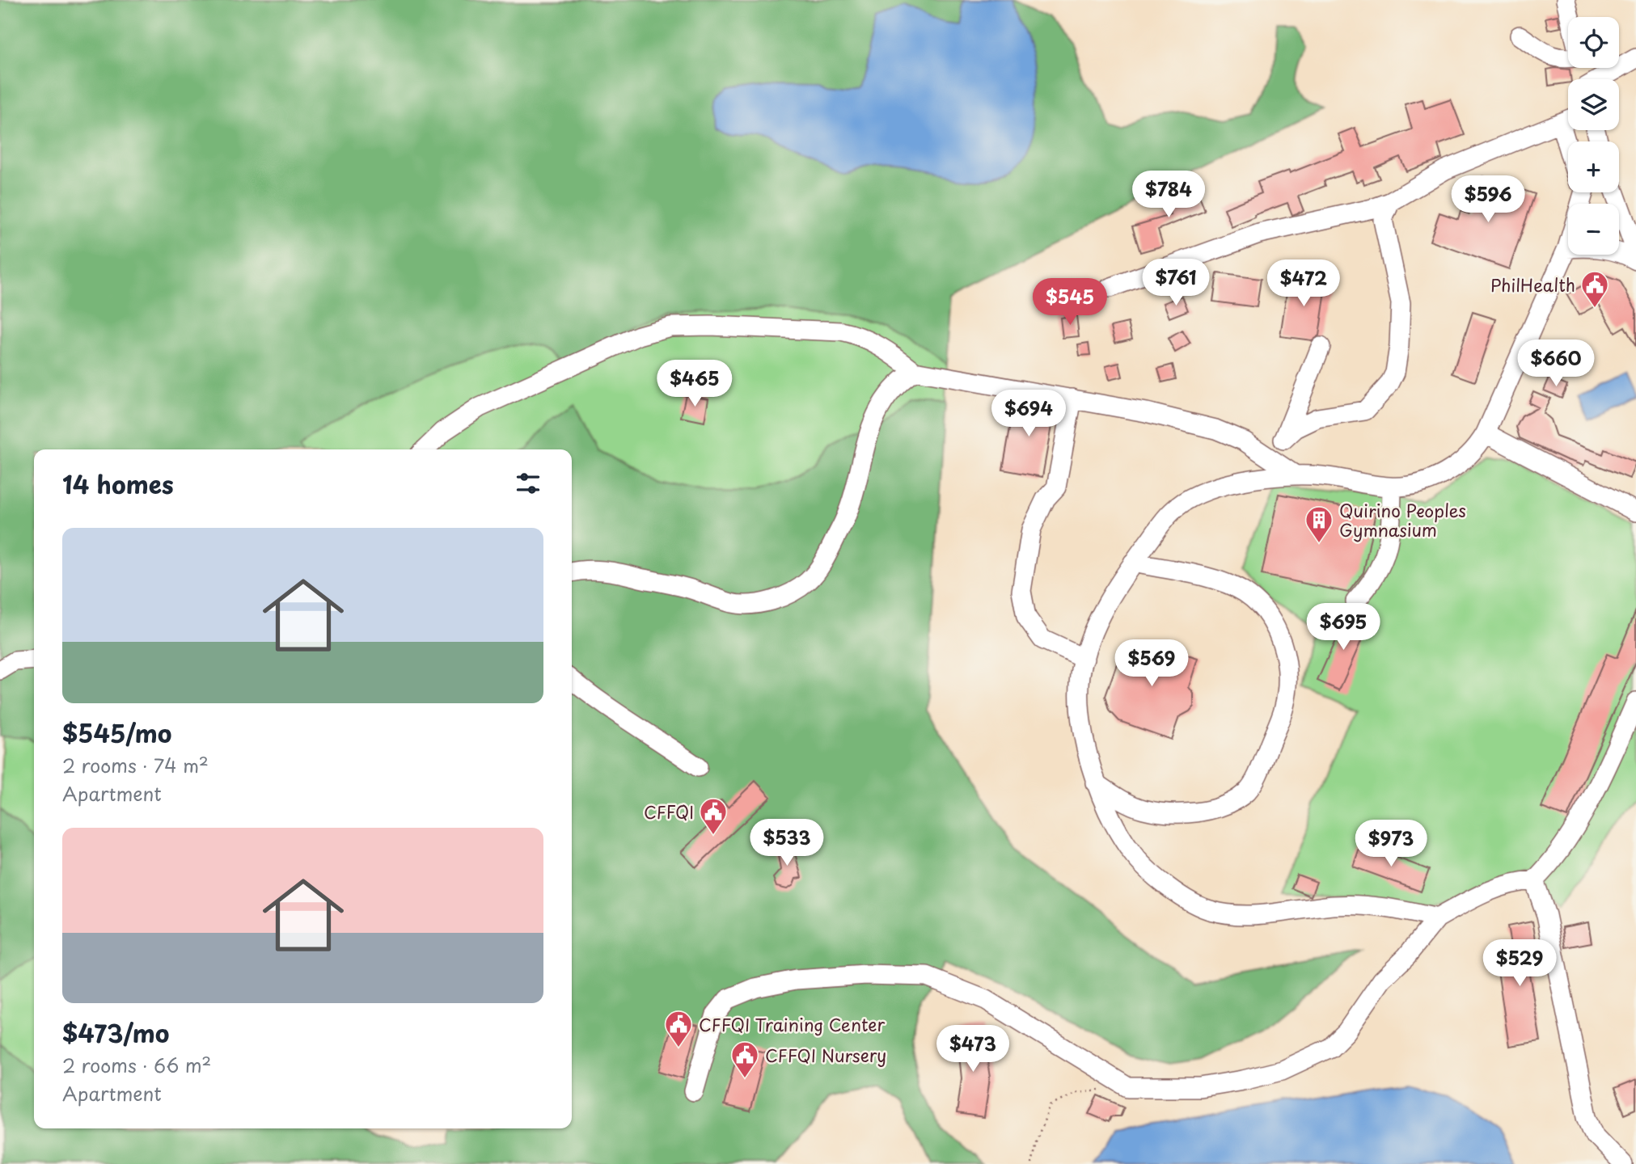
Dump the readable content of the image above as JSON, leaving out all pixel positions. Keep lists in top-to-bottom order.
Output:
{
  "places": {
    "public building": [
      "PhilHealth",
      "CFFQI",
      "CFFQI Training Center",
      "CFFQI Nursery"
    ],
    "building": ["Quirino Peoples Gymnasium"]
  },
  "page": {
    "map_buttons": ["+", "−"],
    "price": [
      "$784",
      "$596",
      "$761",
      "$472",
      "$545",
      "$660",
      "$465",
      "$694",
      "$695",
      "$569",
      "$533",
      "$973",
      "$529",
      "$473"
    ],
    "heading": "14 homes",
    "list": [
      {
        "name": "$545/mo",
        "note": "2 rooms · 74 m² · Apartment"
      },
      {
        "name": "$473/mo",
        "note": "2 rooms · 66 m² · Apartment"
      }
    ]
  }
}
